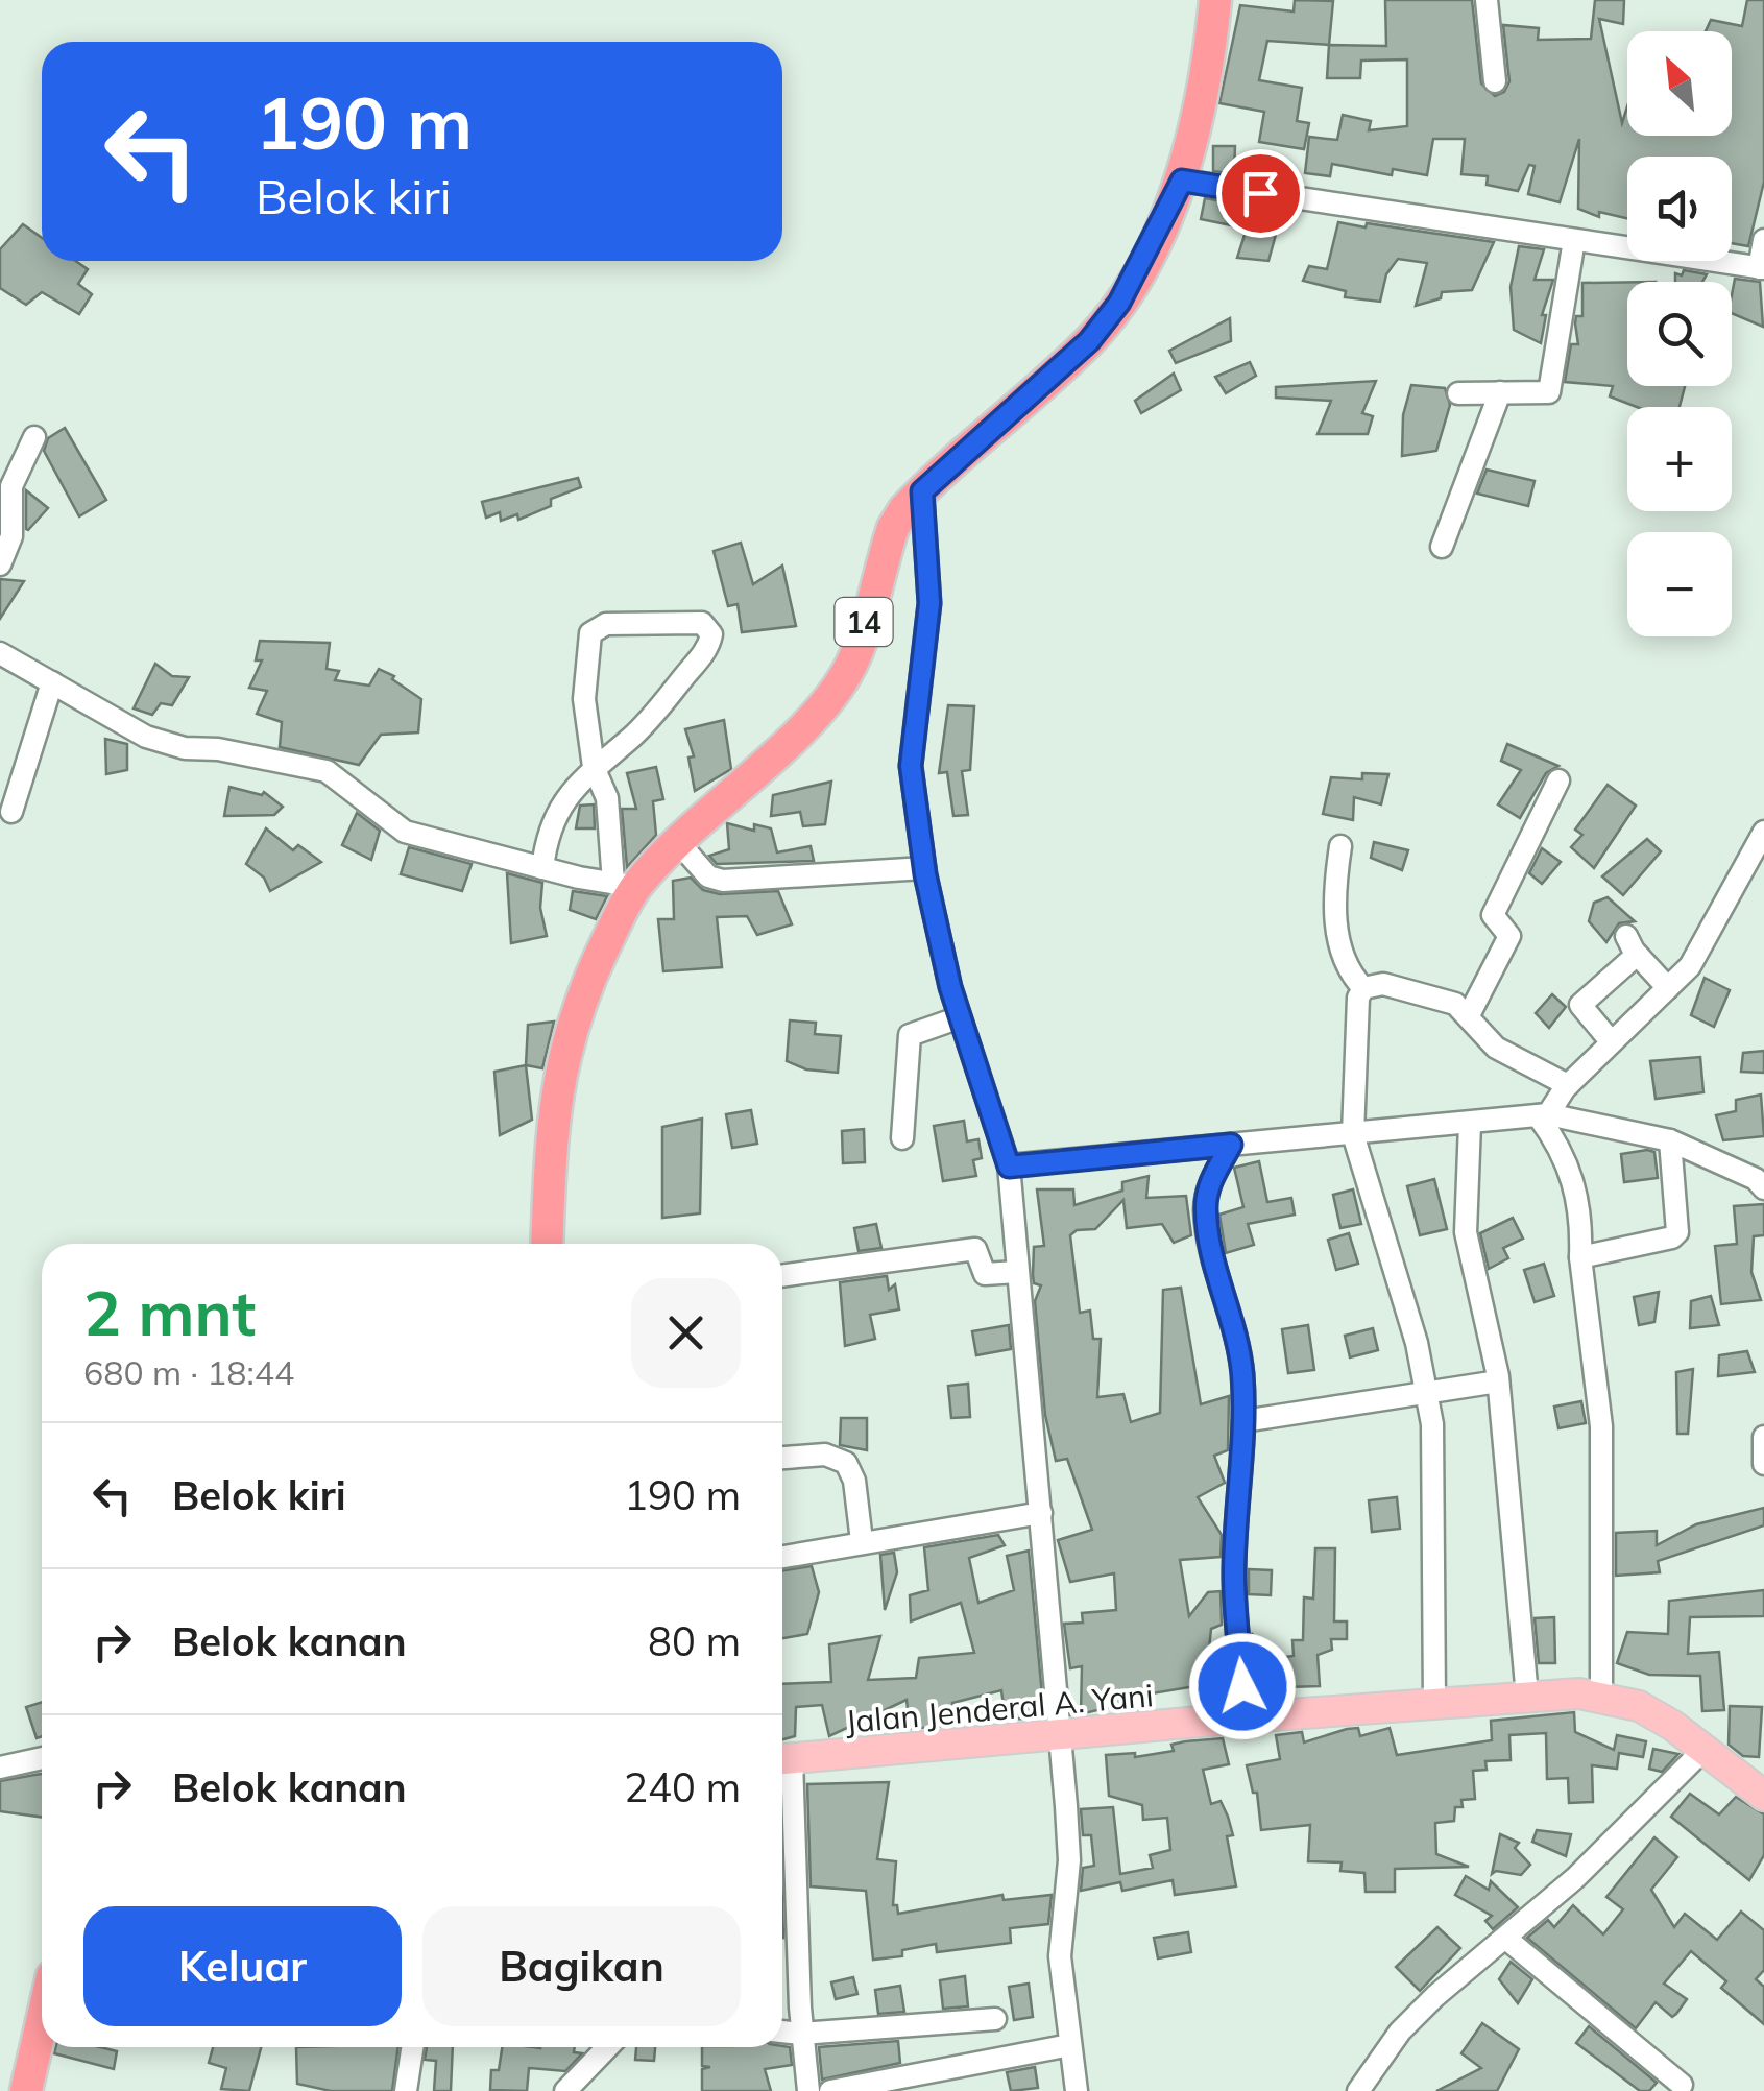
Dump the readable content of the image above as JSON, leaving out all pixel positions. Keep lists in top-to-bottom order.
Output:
{
  "streets": {
    "highway": ["14"],
    "main road": ["Jalan Jenderal A. Yani"]
  },
  "north": "top left",
  "page": {
    "map_buttons": ["+", "−"],
    "turn": ["190 m", "Belok kiri"],
    "heading": ["2 mnt", "680 m · 18:44"],
    "list": [
      {
        "name": "Belok kiri",
        "value": "190 m"
      },
      {
        "name": "Belok kanan",
        "value": "80 m"
      },
      {
        "name": "Belok kanan",
        "value": "240 m"
      }
    ],
    "buttons": ["Keluar", "Bagikan"]
  }
}
